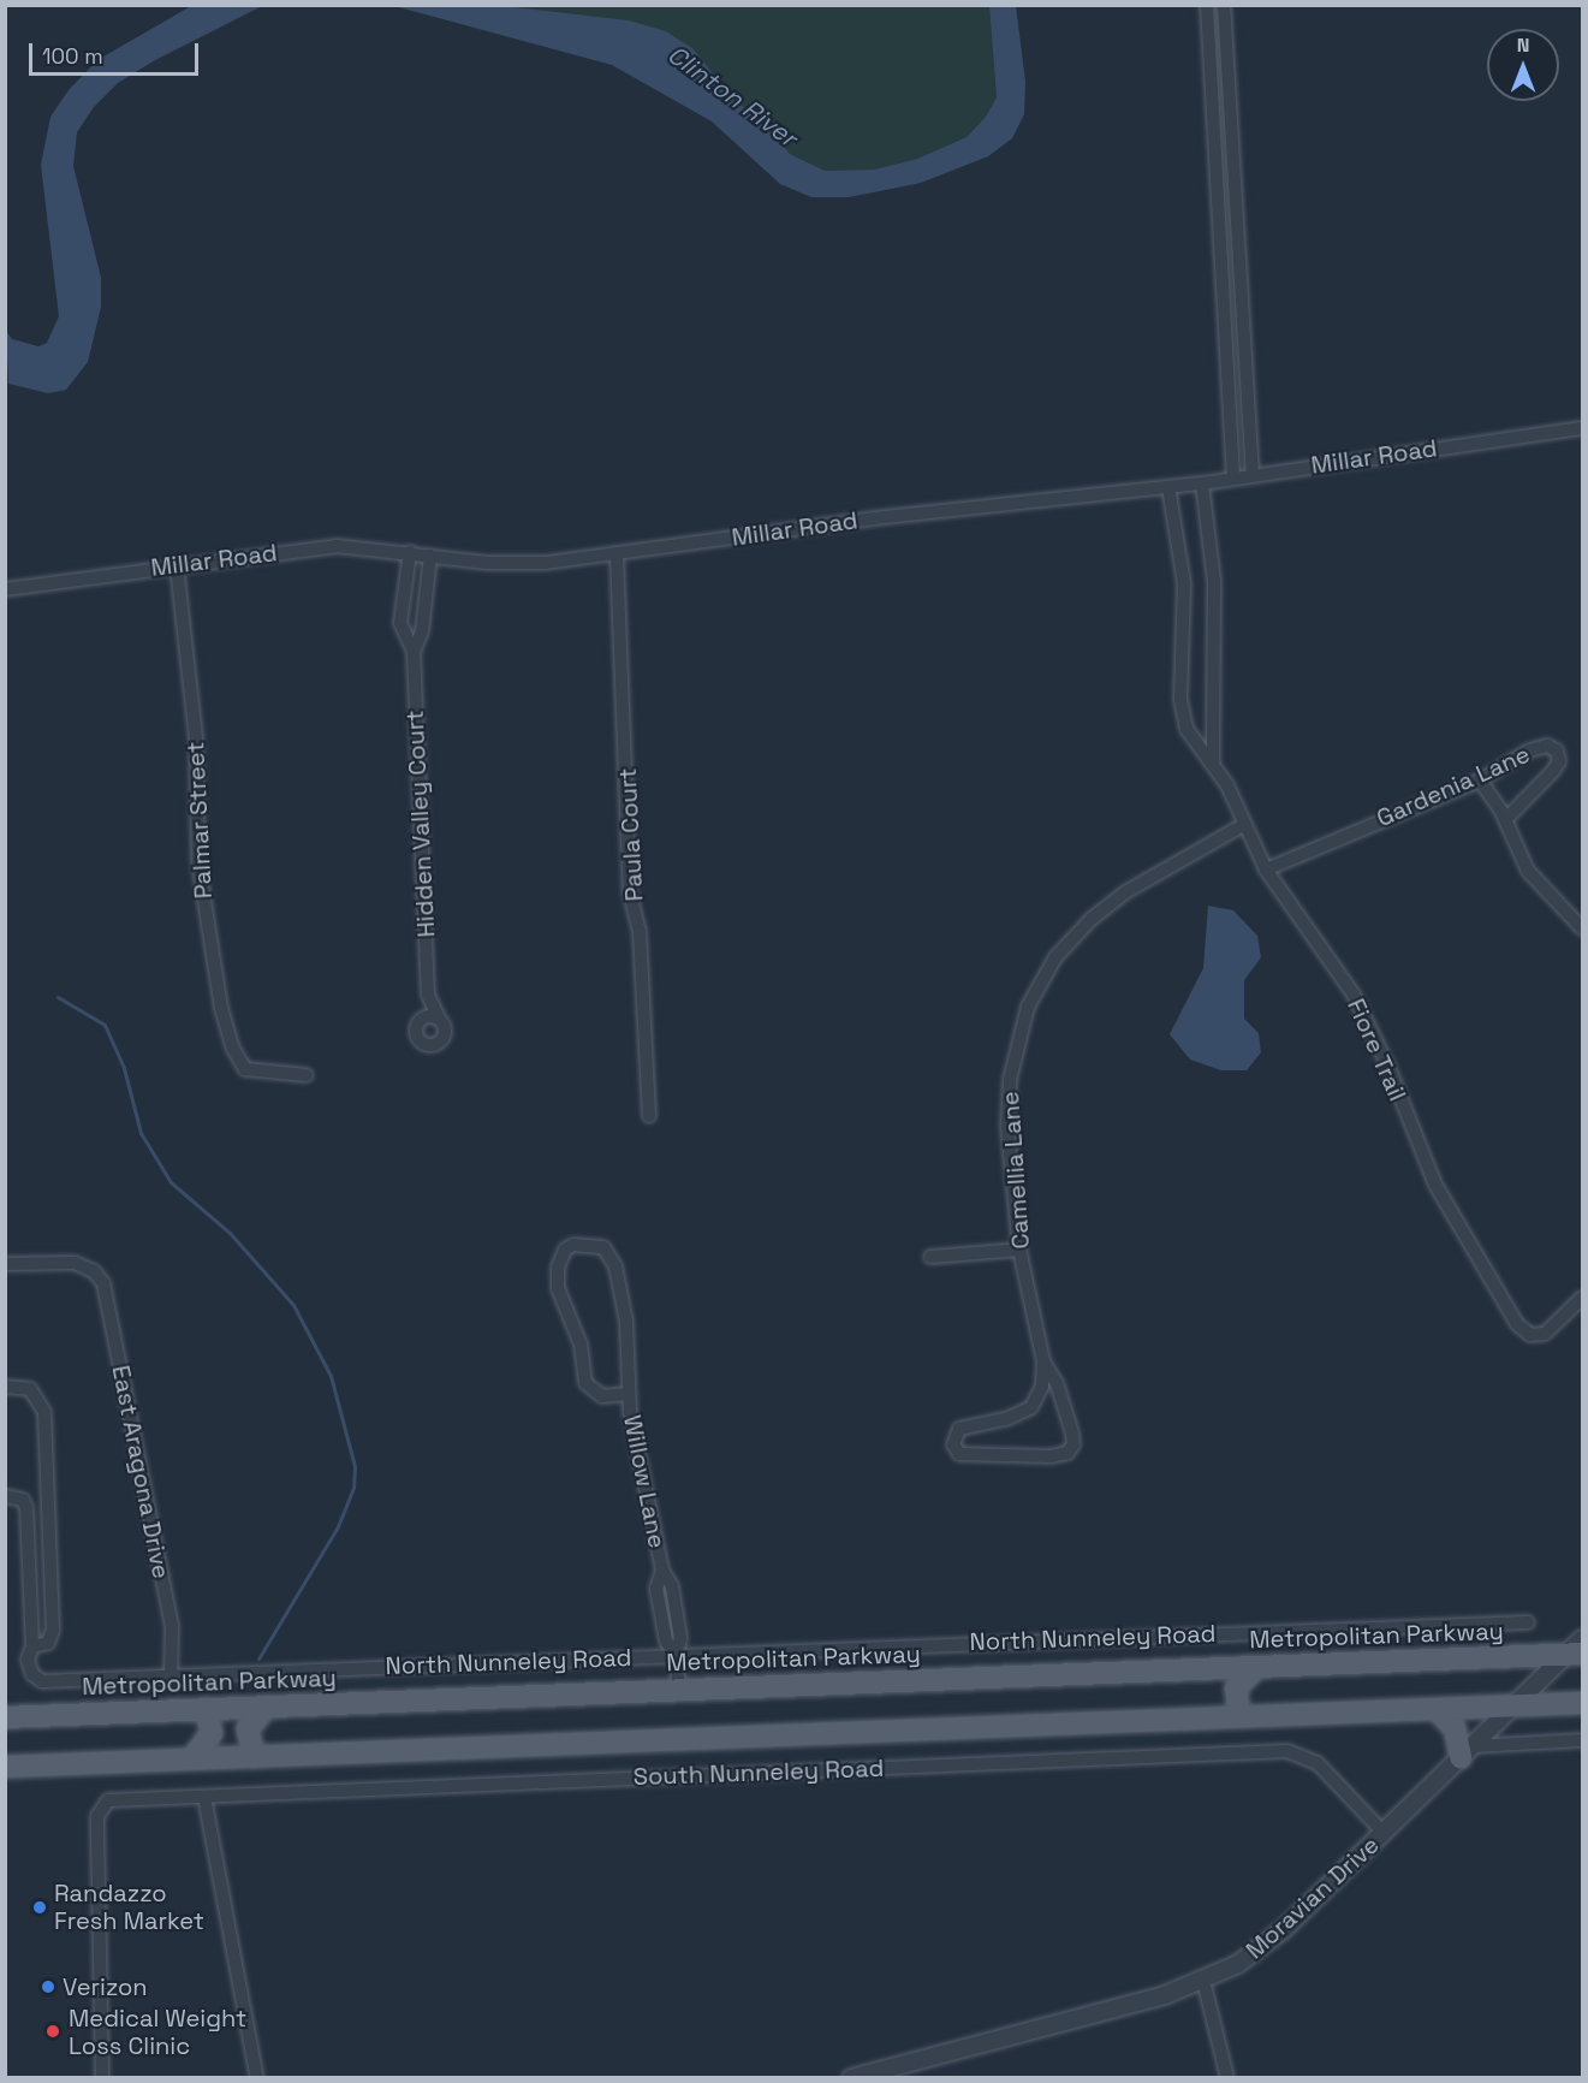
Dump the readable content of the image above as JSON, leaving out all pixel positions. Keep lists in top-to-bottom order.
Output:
{
  "streets": {
    "main road": ["Metropolitan Parkway"],
    "street": [
      "Millar Road",
      "Gardenia Lane",
      "Palmar Street",
      "Hidden Valley Court",
      "Paula Court",
      "Fiore Trail",
      "Camellia Lane",
      "East Aragona Drive",
      "Willow Lane",
      "North Nunneley Road",
      "South Nunneley Road",
      "Moravian Drive"
    ]
  },
  "crossings": [
    ["Millar Road", "Palmar Street"],
    ["Millar Road", "Hidden Valley Court"],
    ["Millar Road", "Paula Court"],
    ["Millar Road", "Fiore Trail"],
    ["Gardenia Lane", "Fiore Trail"],
    ["Fiore Trail", "Camellia Lane"],
    ["East Aragona Drive", "North Nunneley Road"],
    ["Willow Lane", "Metropolitan Parkway"],
    ["Willow Lane", "North Nunneley Road"],
    ["Metropolitan Parkway", "Moravian Drive"],
    ["South Nunneley Road", "Moravian Drive"]
  ],
  "water": ["Clinton River"],
  "places": ["Randazzo Fresh Market", "Verizon", "Medical Weight Loss Clinic"],
  "scale_bar": "100 m",
  "north": "top"
}
